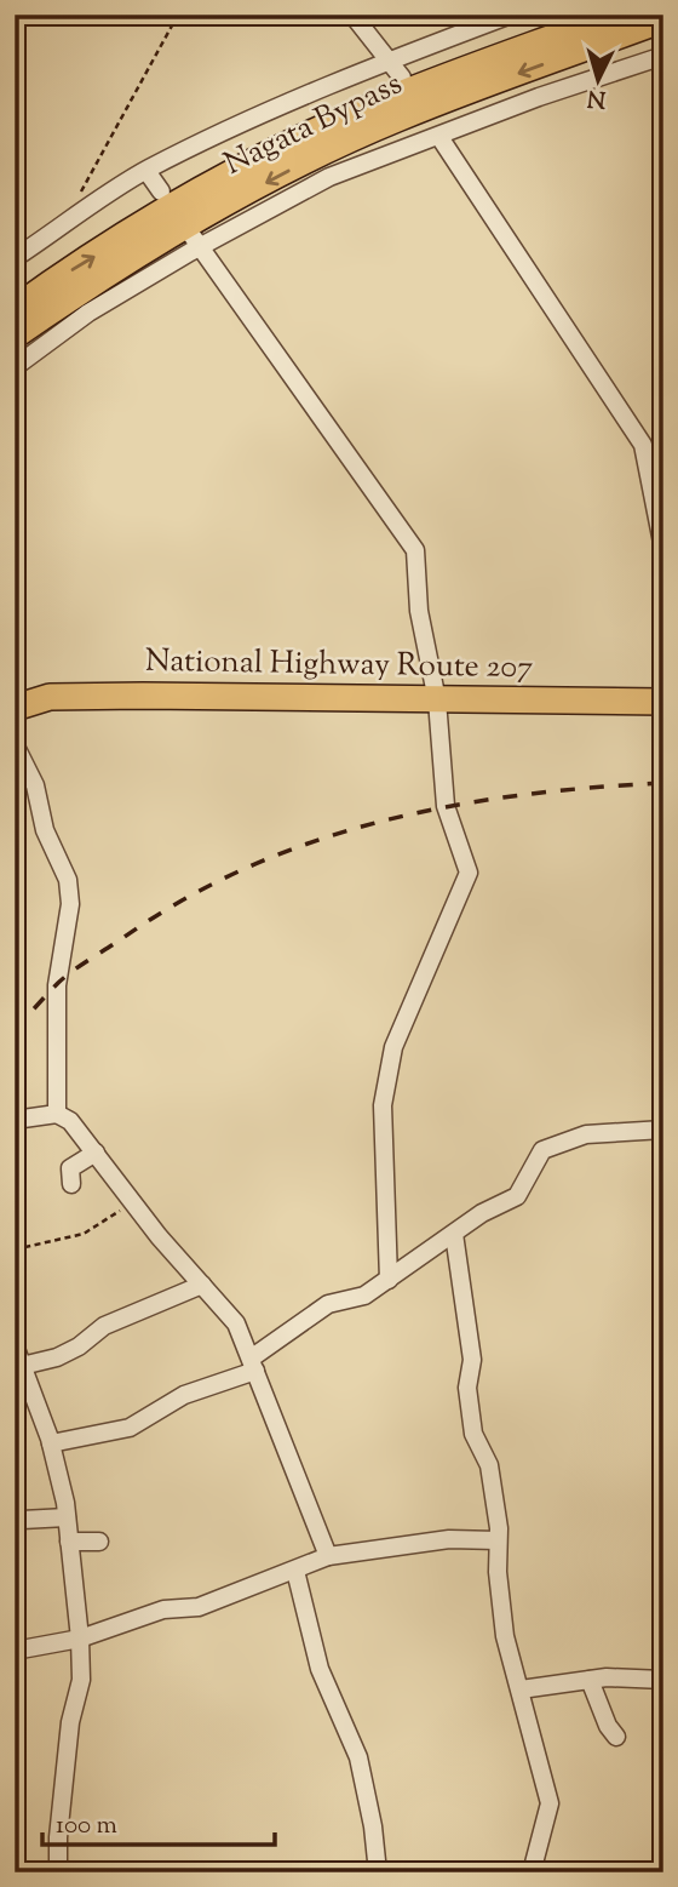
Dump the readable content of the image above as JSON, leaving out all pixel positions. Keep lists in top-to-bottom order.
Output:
{
  "streets": {
    "highway": ["Nagata Bypass", "National Highway Route 207"]
  },
  "scale_bar": "100 m",
  "north": "bottom"
}
